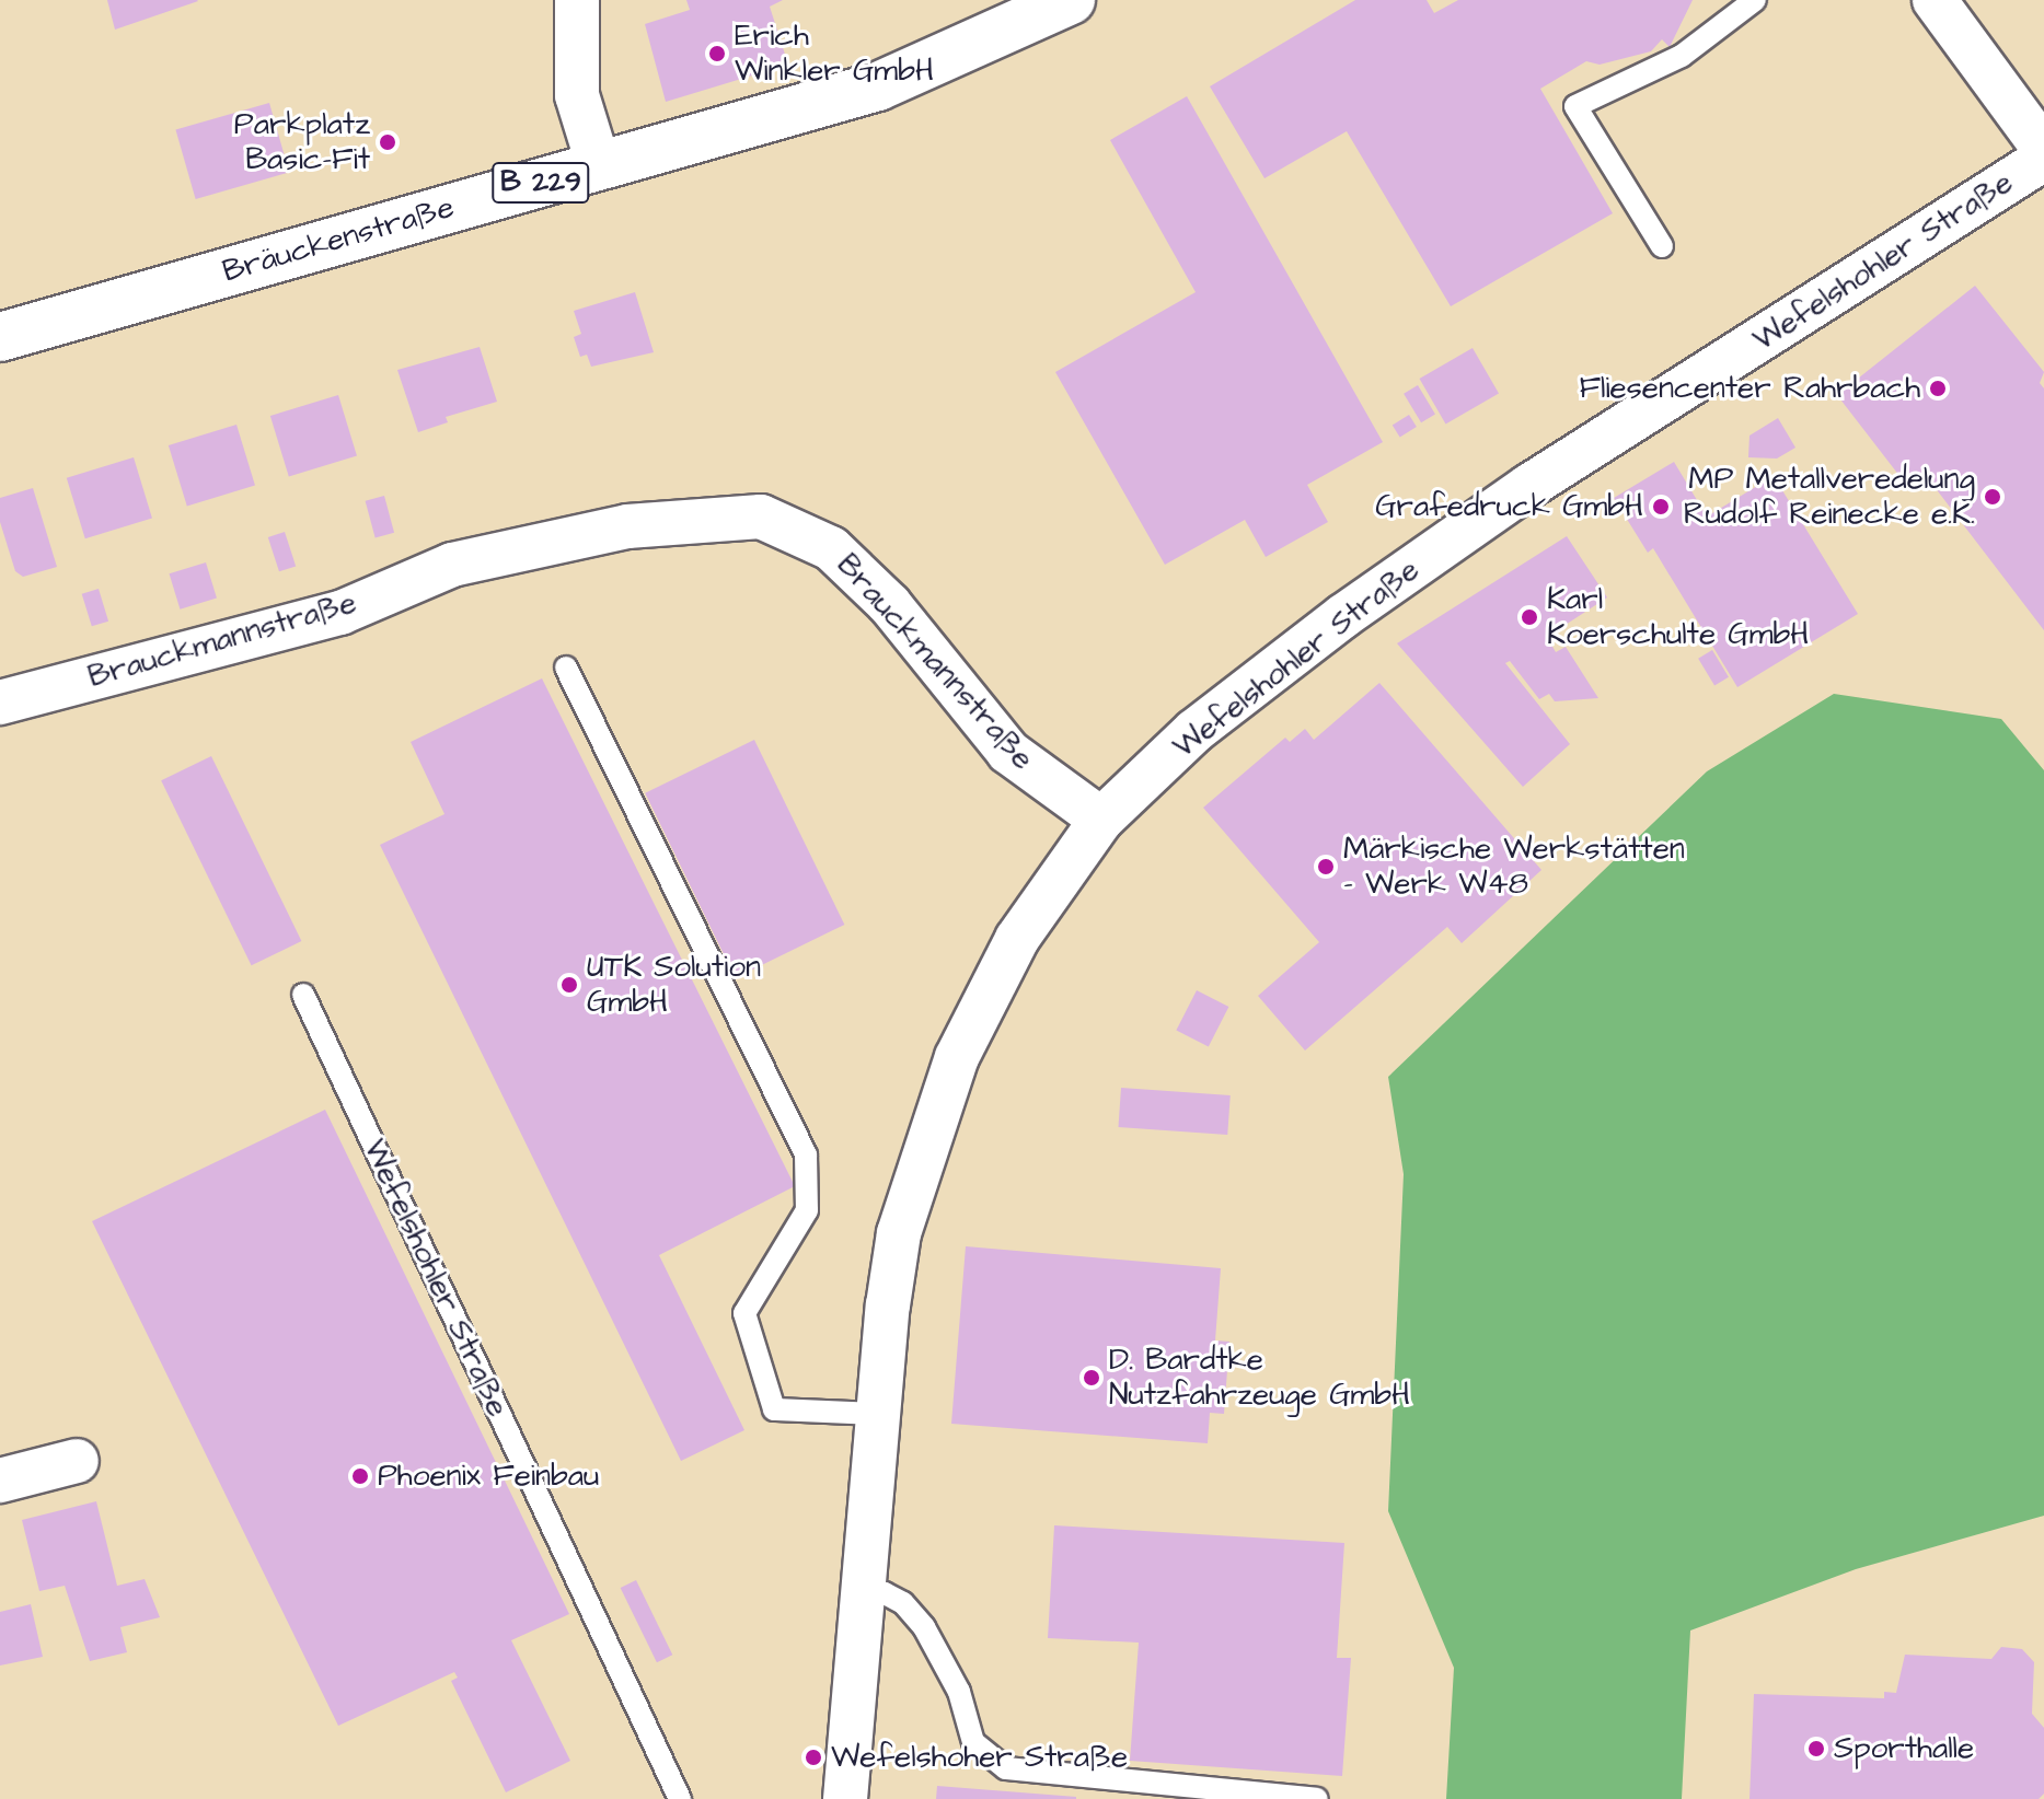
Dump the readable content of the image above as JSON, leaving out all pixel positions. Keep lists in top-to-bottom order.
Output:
{
  "streets": {
    "main road": ["B 229", "Bräuckenstraße"],
    "street": ["Wefelshohler Straße", "Brauckmannstraße"]
  },
  "crossings": [
    ["Wefelshohler Straße", "Brauckmannstraße"]
  ],
  "places": [
    "Erich Winkler GmbH",
    "Parkplatz Basic-Fit",
    "Fliesencenter Rahrbach",
    "MP Metallveredelung Rudolf Reinecke e.K.",
    "Grafedruck GmbH",
    "Karl Koerschulte GmbH",
    "Märkische Werkstätten - Werk W48",
    "UTK Solution GmbH",
    "D. Bardtke Nutzfahrzeuge GmbH",
    "Phoenix Feinbau",
    "Sporthalle",
    "Wefelshoher Straße"
  ]
}
